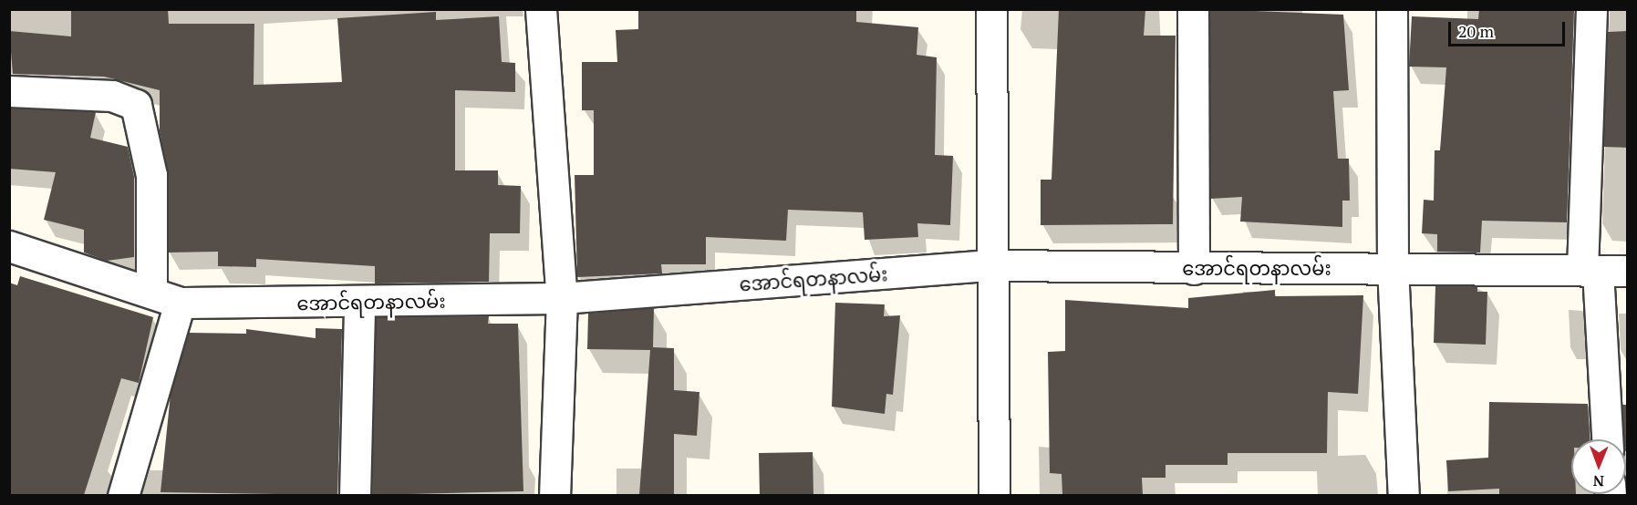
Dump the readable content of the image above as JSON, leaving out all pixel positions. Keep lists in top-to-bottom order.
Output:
{
  "streets": {
    "street": ["အောင်ရတနာလမ်း"]
  },
  "scale_bar": "20 m",
  "north": "bottom"
}
